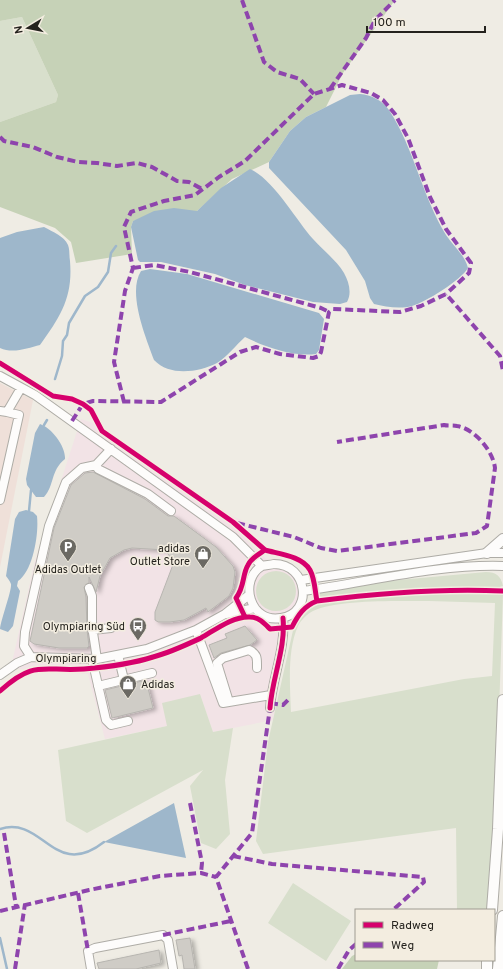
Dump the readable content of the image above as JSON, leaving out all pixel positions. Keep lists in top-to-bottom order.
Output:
{
  "streets": {
    "street": ["Olympiaring"]
  },
  "places": {
    "parking": ["Adidas Outlet"],
    "shop": ["adidas Outlet Store", "Adidas"],
    "bus stop": ["Olympiaring Süd"]
  },
  "legend": ["Radweg", "Weg"],
  "scale_bar": "100 m",
  "north": "left"
}
